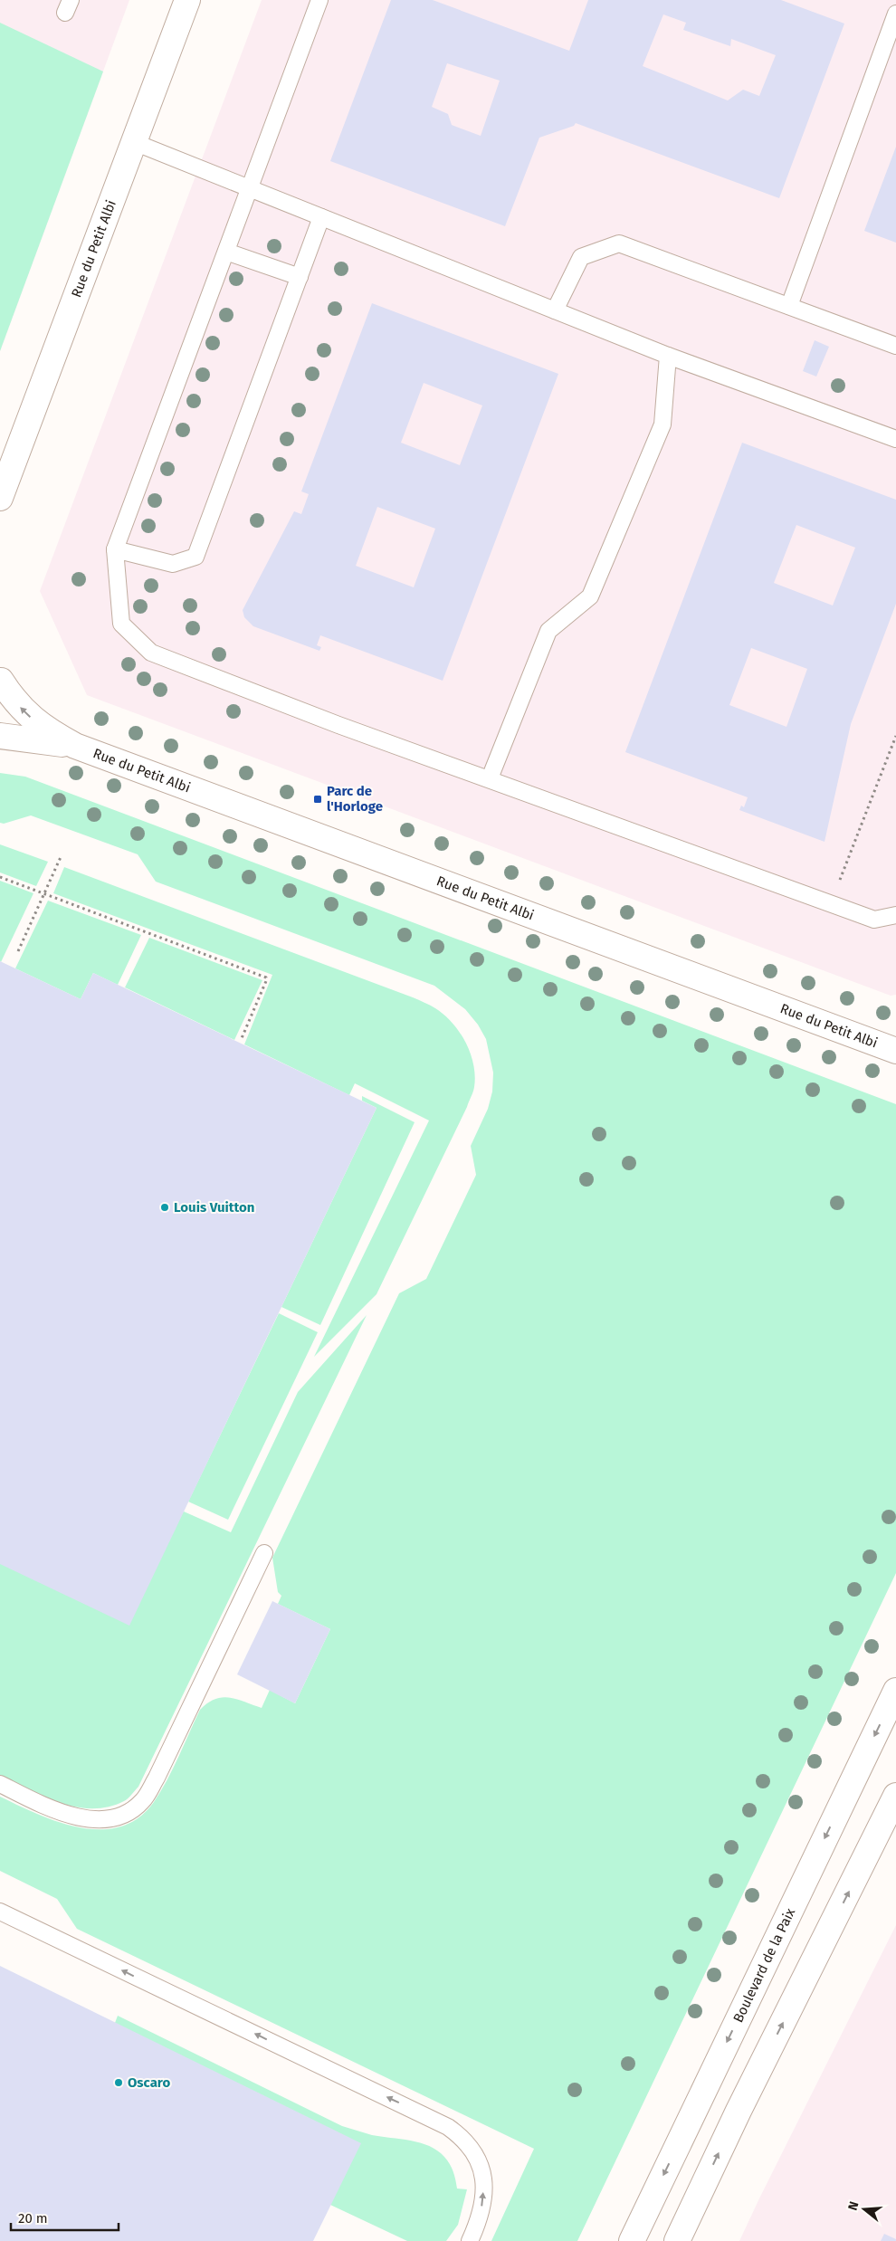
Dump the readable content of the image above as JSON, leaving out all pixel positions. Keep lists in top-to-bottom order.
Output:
{
  "streets": {
    "street": ["Rue du Petit Albi", "Boulevard de la Paix"]
  },
  "places": {
    "transit": ["Parc de l'Horloge"],
    "other": ["Louis Vuitton", "Oscaro"]
  },
  "scale_bar": "20 m",
  "north": "left"
}
